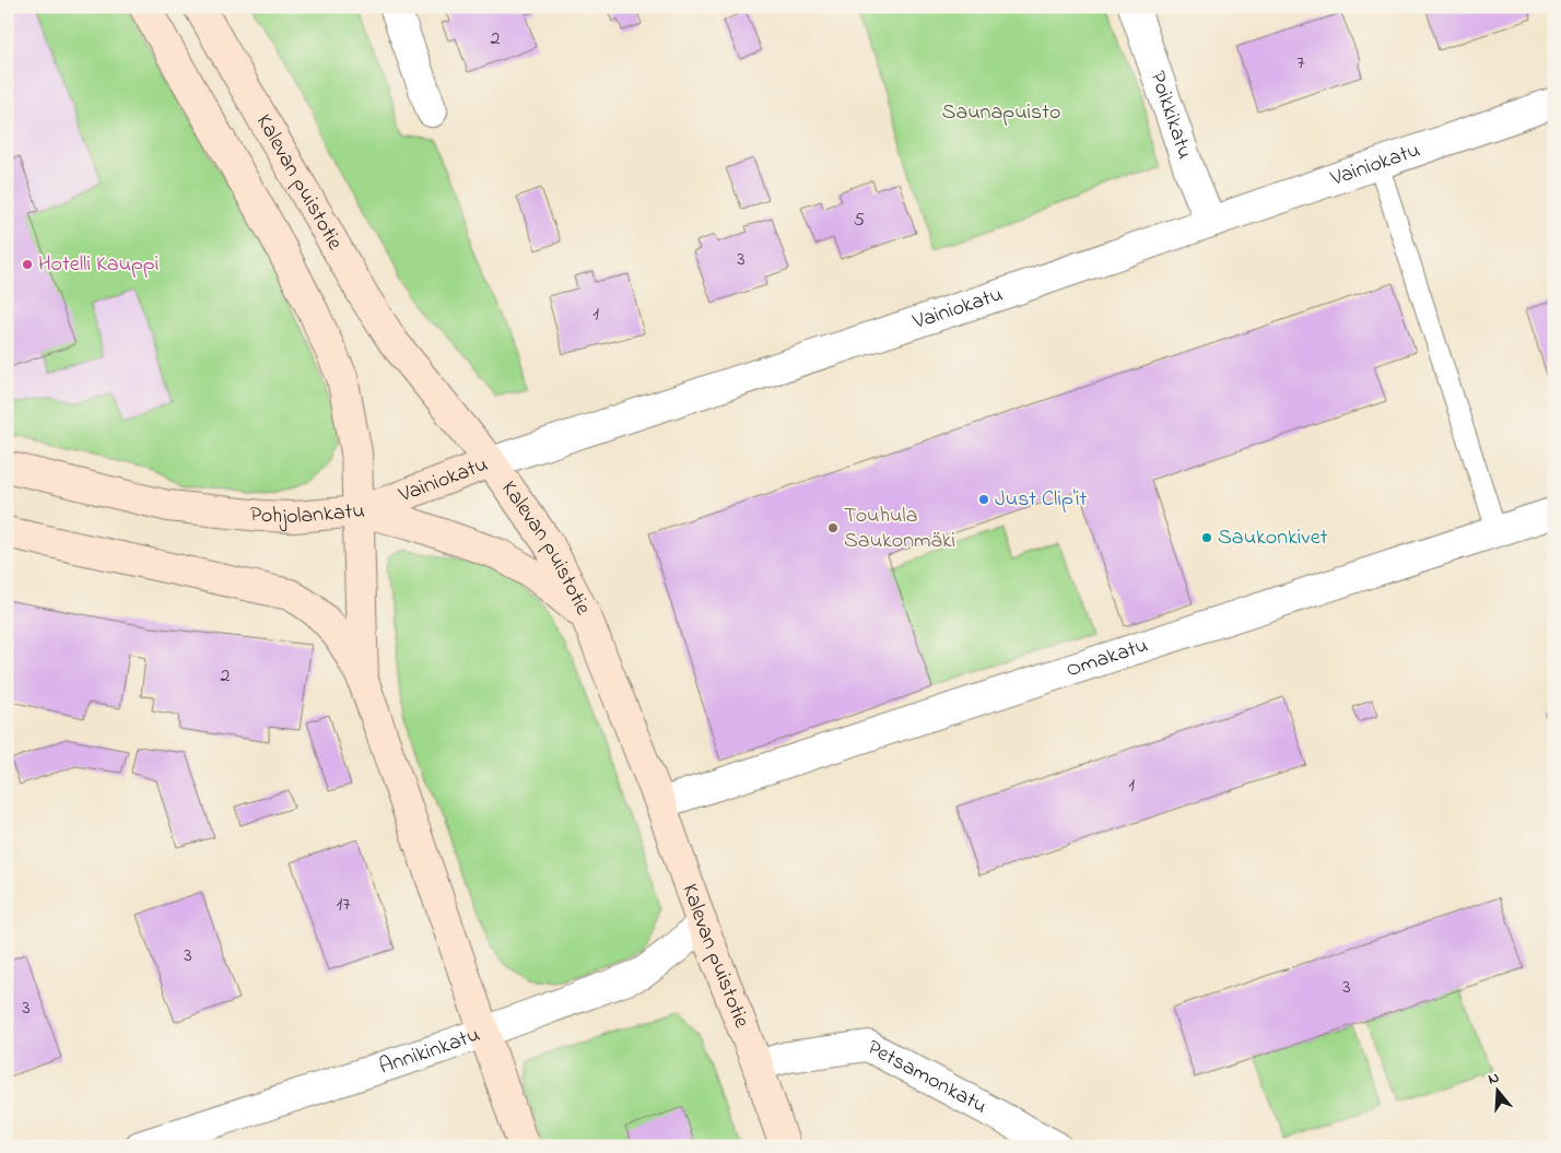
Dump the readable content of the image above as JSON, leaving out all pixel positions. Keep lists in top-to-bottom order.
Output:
{
  "streets": {
    "main road": ["Vainiokatu", "Kalevan puistotie", "Pohjolankatu"],
    "street": [
      "Poikkikatu",
      "Omakatu",
      "Annikinkatu",
      "Petsamonkatu"
    ]
  },
  "crossings": [
    ["Poikkikatu", "Vainiokatu"],
    ["Vainiokatu", "Kalevan puistotie"],
    ["Vainiokatu", "Pohjolankatu"],
    ["Kalevan puistotie", "Pohjolankatu"],
    ["Kalevan puistotie", "Omakatu"],
    ["Kalevan puistotie", "Annikinkatu"],
    ["Kalevan puistotie", "Petsamonkatu"]
  ],
  "parks": ["Saunapuisto"],
  "places": [
    "Hotelli Kauppi",
    "Just Clip'it",
    "Touhula Saukonmäki",
    "Saukonkivet"
  ],
  "house_numbers": [
    "2",
    "7",
    "5",
    "3",
    "1",
    "2",
    "1",
    "17",
    "3",
    "3",
    "3"
  ],
  "north": "top"
}
